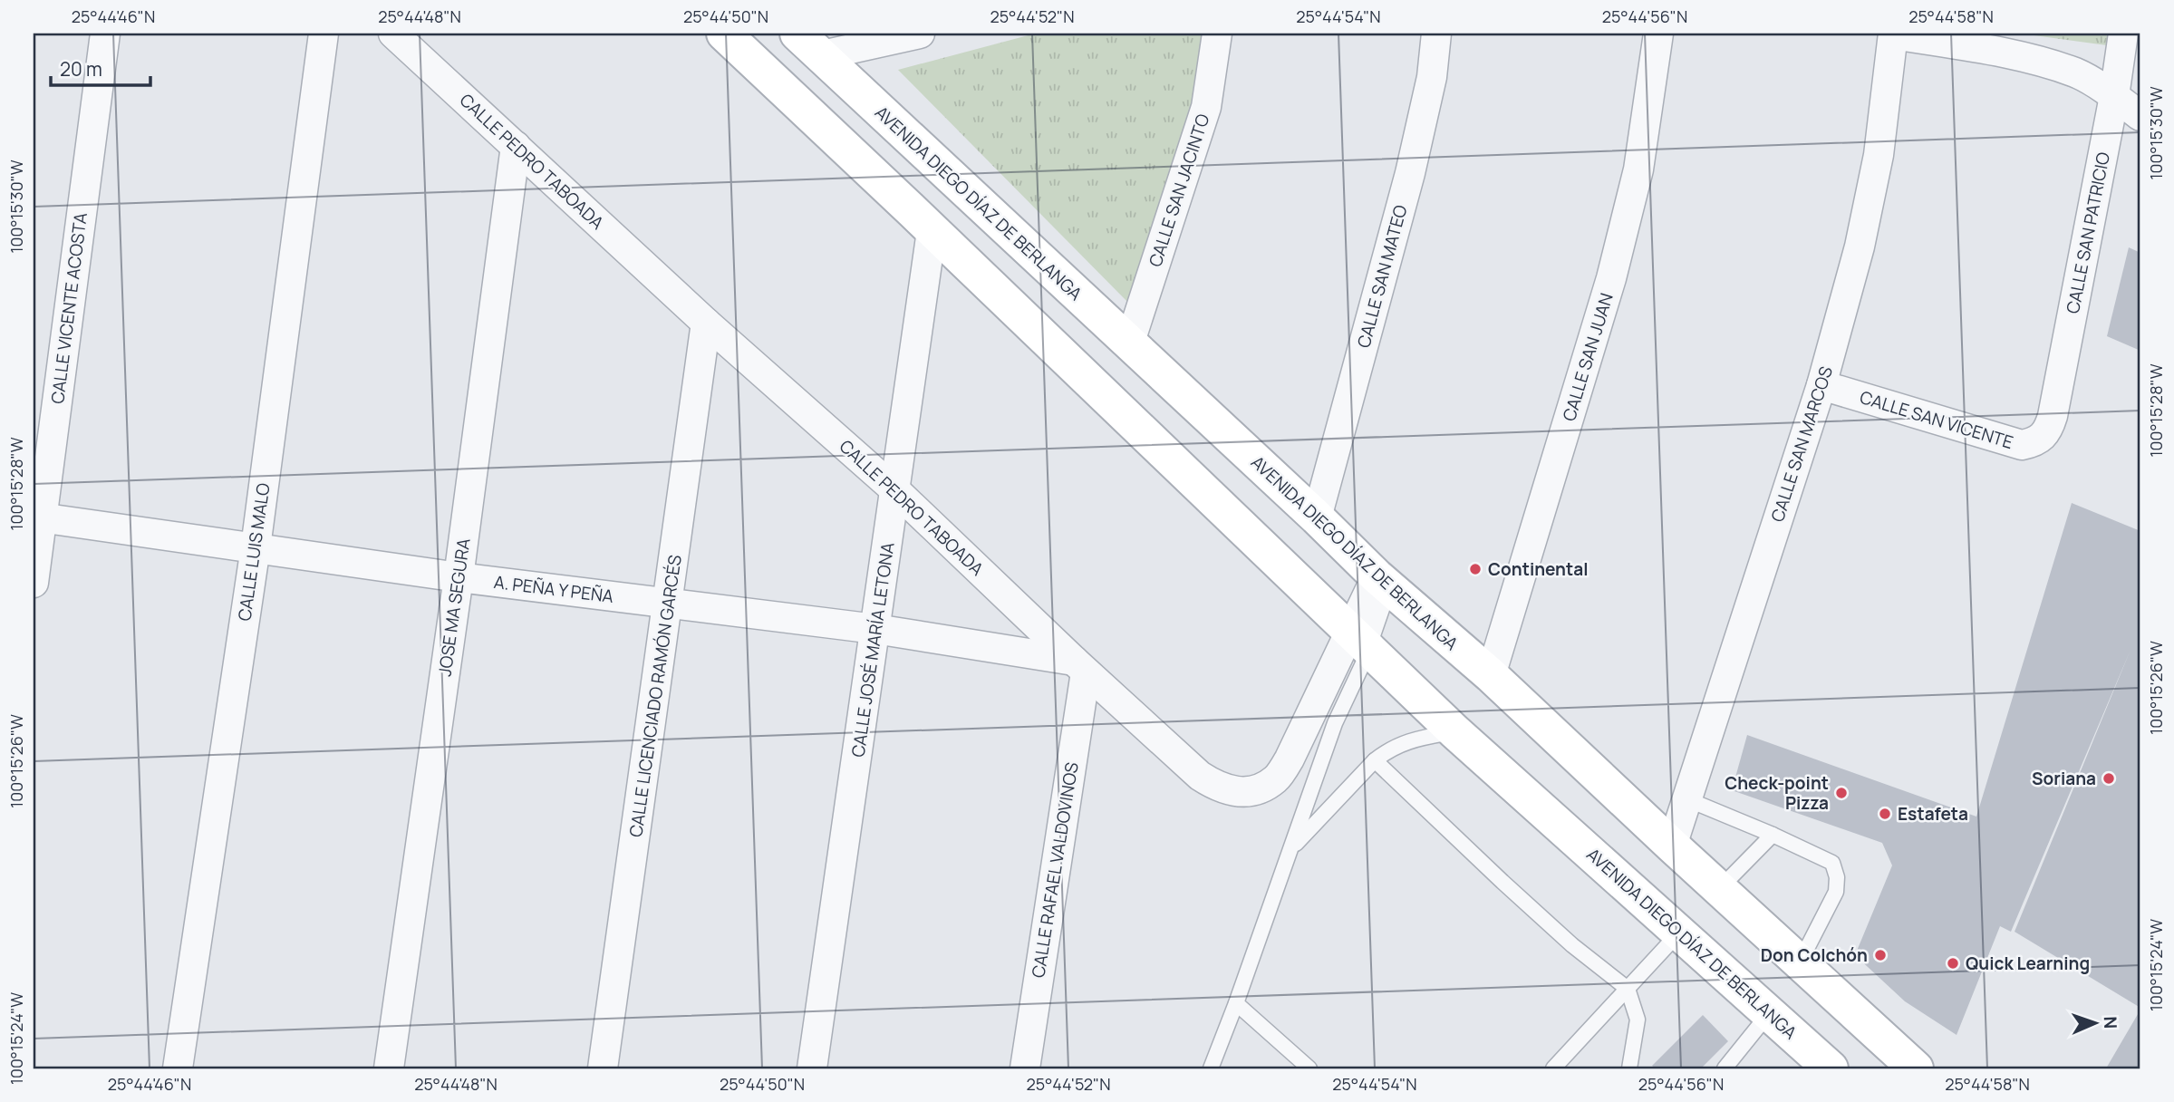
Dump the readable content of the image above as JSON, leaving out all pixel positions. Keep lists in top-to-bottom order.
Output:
{
  "streets": {
    "main road": ["AVENIDA DIEGO DÍAZ DE BERLANGA"],
    "street": [
      "CALLE PEDRO TABOADA",
      "CALLE SAN JACINTO",
      "CALLE SAN PATRICIO",
      "CALLE SAN MATEO",
      "CALLE VICENTE ACOSTA",
      "CALLE SAN JUAN",
      "CALLE SAN VICENTE",
      "CALLE SAN MARCOS",
      "CALLE LUIS MALO",
      "A. PEÑA Y PEÑA",
      "JOSE MA SEGURA",
      "CALLE JOSÉ MARÍA LETONA",
      "CALLE LICENCIADO RAMÓN GARCÉS",
      "CALLE RAFAEL VALDOVINOS"
    ]
  },
  "crossings": [
    ["CALLE PEDRO TABOADA", "AVENIDA DIEGO DÍAZ DE BERLANGA"],
    ["CALLE PEDRO TABOADA", "A. PEÑA Y PEÑA"],
    ["CALLE PEDRO TABOADA", "JOSE MA SEGURA"],
    ["CALLE PEDRO TABOADA", "CALLE JOSÉ MARÍA LETONA"],
    ["CALLE PEDRO TABOADA", "CALLE LICENCIADO RAMÓN GARCÉS"],
    ["CALLE PEDRO TABOADA", "CALLE RAFAEL VALDOVINOS"],
    ["CALLE SAN JACINTO", "AVENIDA DIEGO DÍAZ DE BERLANGA"],
    ["AVENIDA DIEGO DÍAZ DE BERLANGA", "CALLE SAN MATEO"],
    ["AVENIDA DIEGO DÍAZ DE BERLANGA", "CALLE SAN JUAN"],
    ["AVENIDA DIEGO DÍAZ DE BERLANGA", "CALLE SAN MARCOS"],
    ["AVENIDA DIEGO DÍAZ DE BERLANGA", "CALLE JOSÉ MARÍA LETONA"],
    ["CALLE SAN PATRICIO", "CALLE SAN VICENTE"],
    ["CALLE VICENTE ACOSTA", "A. PEÑA Y PEÑA"],
    ["CALLE SAN VICENTE", "CALLE SAN MARCOS"],
    ["CALLE LUIS MALO", "A. PEÑA Y PEÑA"],
    ["A. PEÑA Y PEÑA", "JOSE MA SEGURA"],
    ["A. PEÑA Y PEÑA", "CALLE JOSÉ MARÍA LETONA"],
    ["A. PEÑA Y PEÑA", "CALLE LICENCIADO RAMÓN GARCÉS"],
    ["A. PEÑA Y PEÑA", "CALLE RAFAEL VALDOVINOS"]
  ],
  "places": [
    "Continental",
    "Soriana",
    "Check-point Pizza",
    "Estafeta",
    "Don Colchón",
    "Quick Learning"
  ],
  "scale_bar": "20 m",
  "north": "right",
  "coordinates": [
    "25°44'46\"N",
    "25°44'48\"N",
    "25°44'50\"N",
    "25°44'52\"N",
    "25°44'54\"N",
    "25°44'56\"N",
    "25°44'58\"N",
    "100°15'30\"W",
    "100°15'28\"W",
    "100°15'26\"W",
    "100°15'24\"W"
  ]
}
